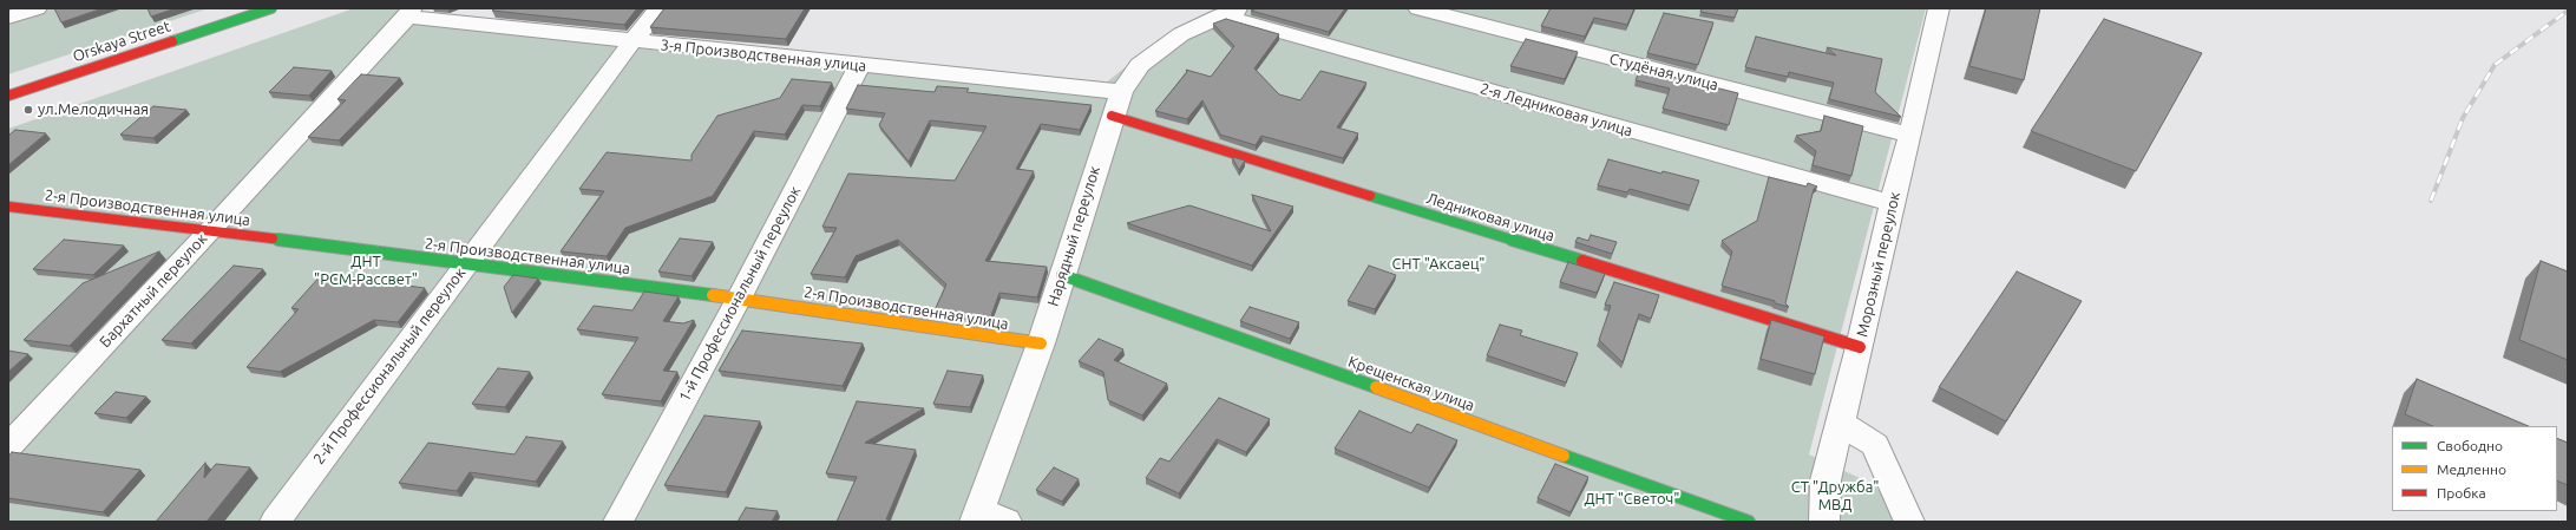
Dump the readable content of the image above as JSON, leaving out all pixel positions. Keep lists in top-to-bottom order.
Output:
{
  "streets": {
    "street": [
      "Orskaya Street",
      "3-я Производственная улица",
      "Студёная улица",
      "2-я Ледниковая улица",
      "2-я Производственная улица",
      "Ледниковая улица",
      "Нарядный переулок",
      "Морозный переулок",
      "Бархатный переулок",
      "1-й Профессиональный переулок",
      "2-й Профессиональный переулок",
      "Крещенская улица"
    ]
  },
  "crossings": [
    ["3-я Производственная улица", "Нарядный переулок"],
    ["3-я Производственная улица", "Бархатный переулок"],
    ["3-я Производственная улица", "1-й Профессиональный переулок"],
    ["3-я Производственная улица", "2-й Профессиональный переулок"],
    ["Студёная улица", "Морозный переулок"],
    ["2-я Ледниковая улица", "Нарядный переулок"],
    ["2-я Ледниковая улица", "Морозный переулок"],
    ["2-я Производственная улица", "Нарядный переулок"],
    ["2-я Производственная улица", "Бархатный переулок"],
    ["2-я Производственная улица", "1-й Профессиональный переулок"],
    ["2-я Производственная улица", "2-й Профессиональный переулок"],
    ["Ледниковая улица", "Нарядный переулок"],
    ["Ледниковая улица", "Морозный переулок"],
    ["Нарядный переулок", "Крещенская улица"]
  ],
  "parks": [
    "ДНТ \"РСМ-Рассвет\"",
    "СНТ \"Аксаец\"",
    "СТ \"Дружба\" МВД",
    "ДНТ \"Светоч\""
  ],
  "places": ["ул.Мелодичная"],
  "legend": ["Свободно", "Медленно", "Пробка"]
}
